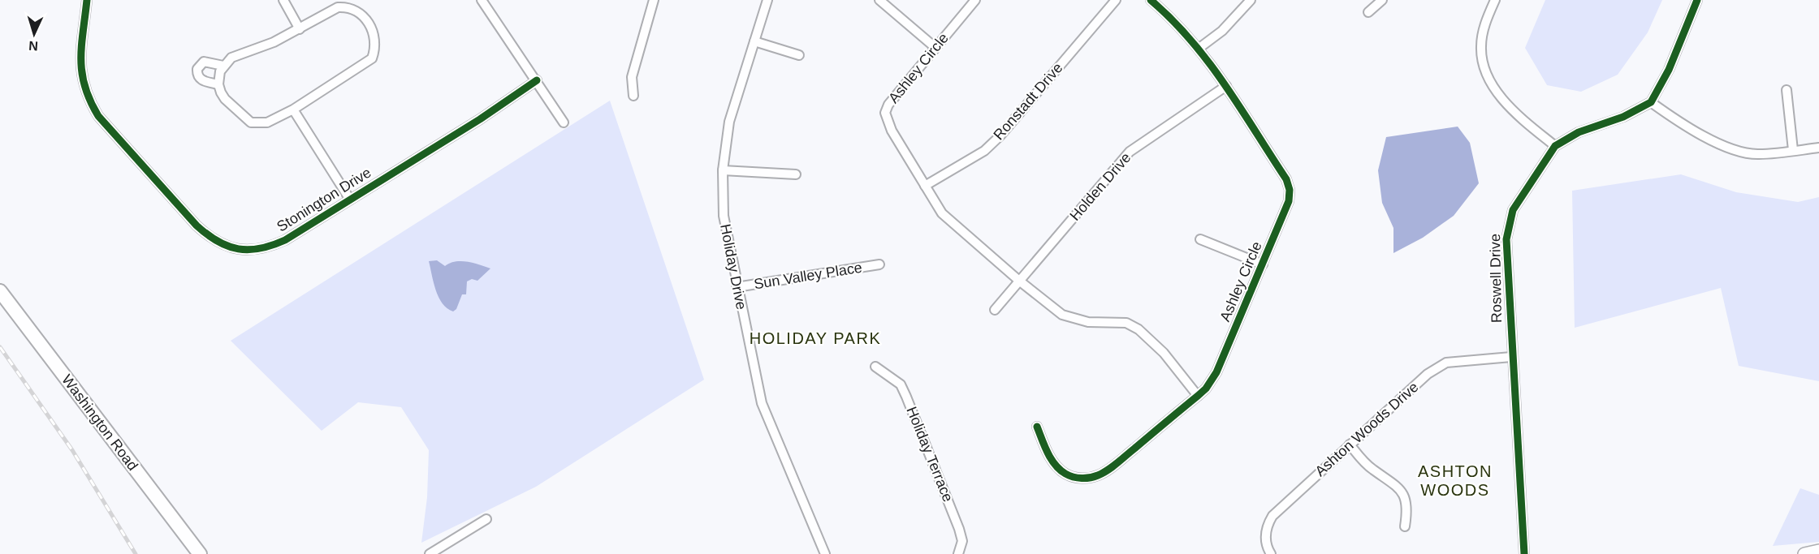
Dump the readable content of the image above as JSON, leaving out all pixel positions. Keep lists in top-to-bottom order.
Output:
{
  "streets": {
    "main road": ["Washington Road"],
    "street": [
      "Ashley Circle",
      "Ronstadt Drive",
      "Holden Drive",
      "Stonington Drive",
      "Holiday Drive",
      "Sun Valley Place",
      "Roswell Drive",
      "Ashton Woods Drive",
      "Holiday Terrace"
    ]
  },
  "crossings": [
    ["Ashley Circle", "Ronstadt Drive"],
    ["Ashley Circle", "Holden Drive"],
    ["Holiday Drive", "Sun Valley Place"],
    ["Roswell Drive", "Ashton Woods Drive"]
  ],
  "districts": ["HOLIDAY PARK", "ASHTON WOODS"],
  "north": "bottom"
}
